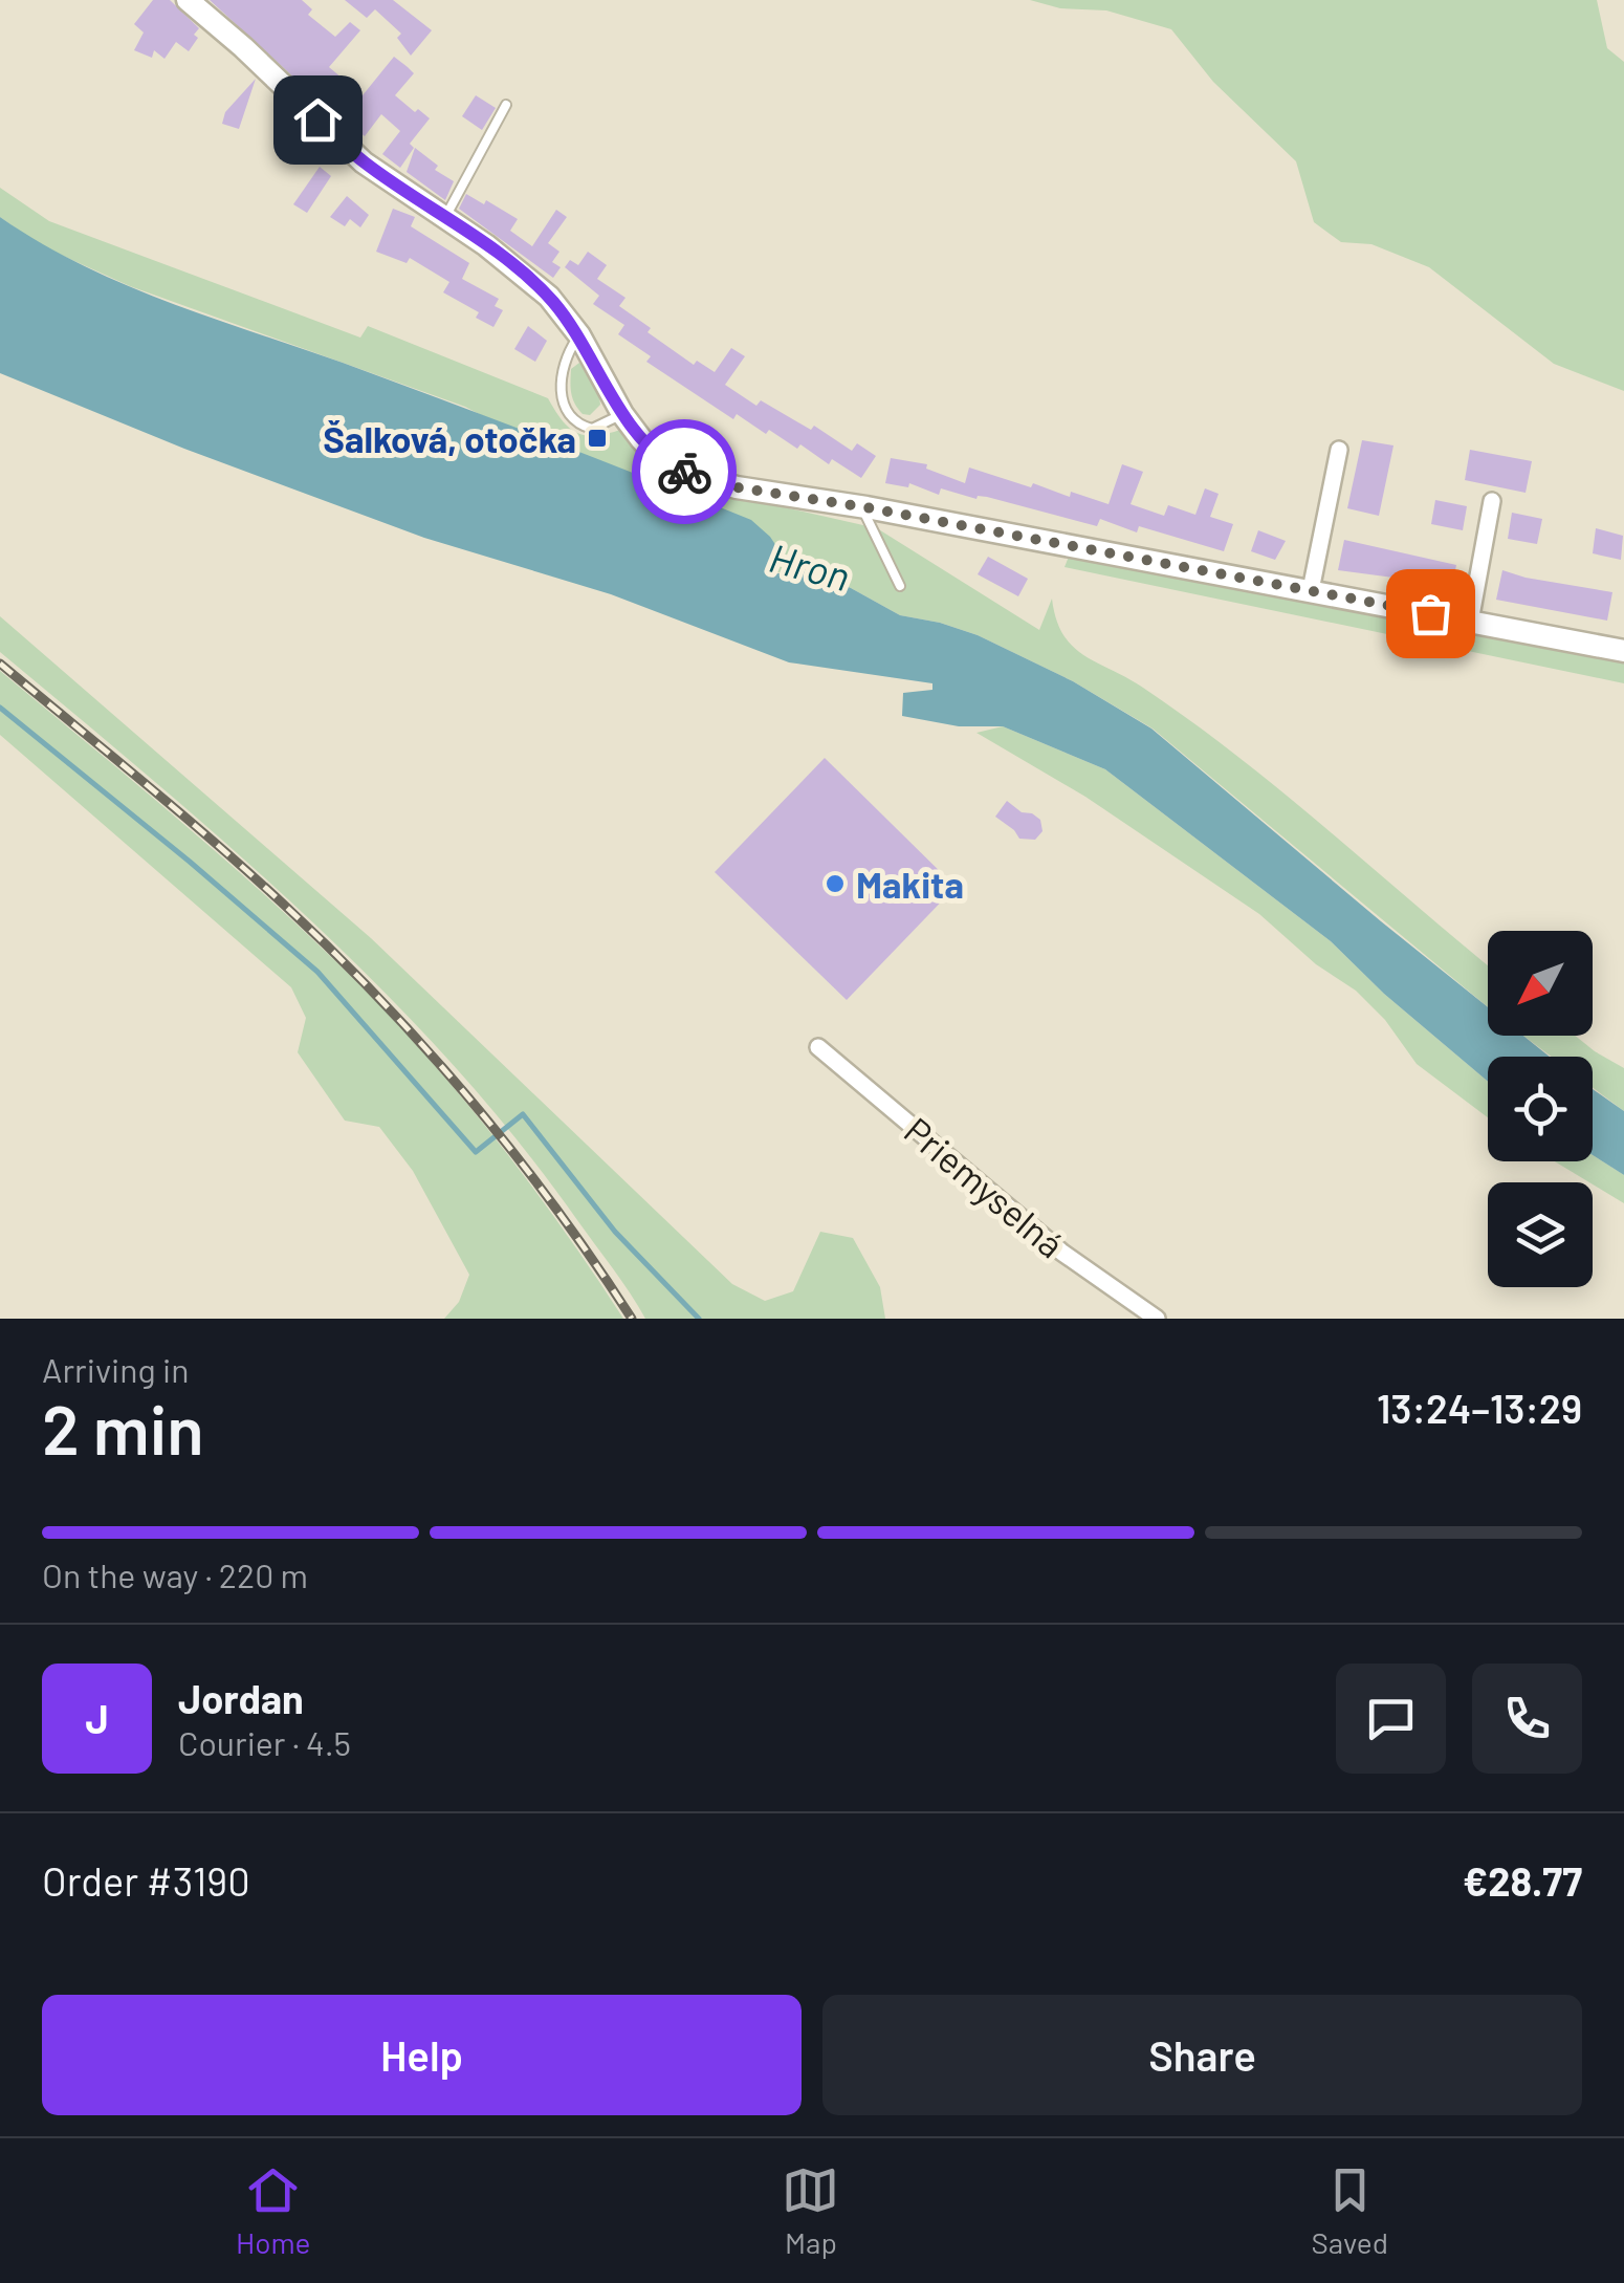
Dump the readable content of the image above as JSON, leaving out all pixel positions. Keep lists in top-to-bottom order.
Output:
{
  "streets": {
    "street": ["Priemyselná"]
  },
  "water": ["Hron"],
  "places": {
    "transit": ["Šalková, otočka"],
    "other": ["Makita"]
  },
  "north": "bottom left",
  "page": {
    "heading": ["2 min", "Arriving in", "13:24–13:29"],
    "panel": [
      "Jordan",
      "Courier · 4.5",
      "Order #3190",
      "€28.77"
    ],
    "bar": "On the way · 220 m",
    "round": "J",
    "buttons": ["Help", "Share"],
    "tabs": ["Home", "Map", "Saved"]
  }
}
